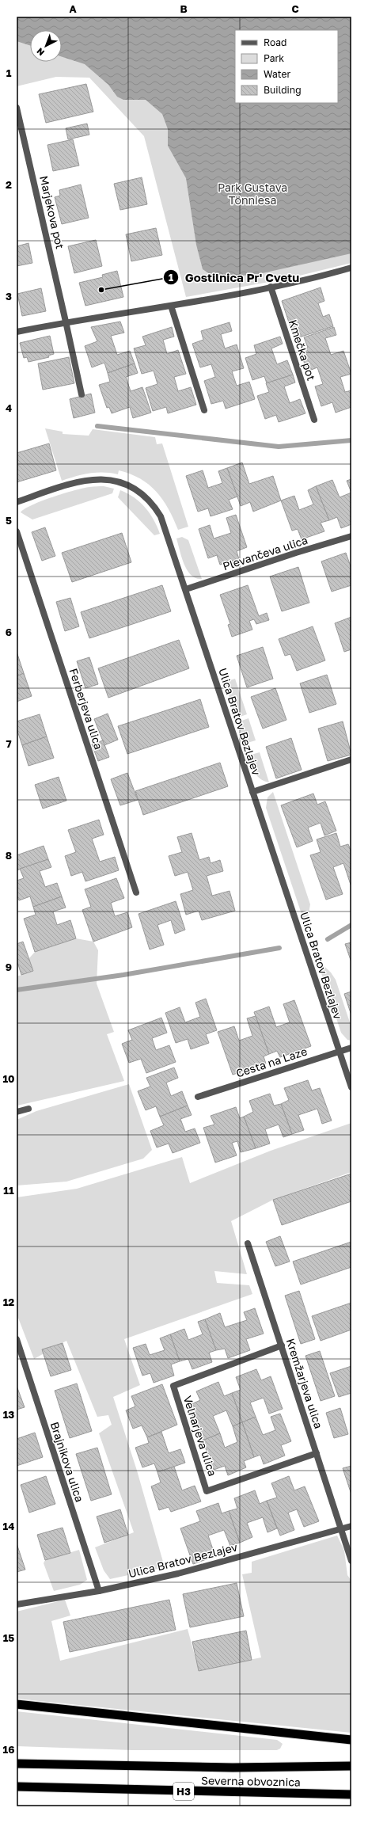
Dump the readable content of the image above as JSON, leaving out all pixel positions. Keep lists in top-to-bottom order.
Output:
{
  "streets": {
    "highway": ["Severna obvoznica", "H3"],
    "street": [
      "Marjekova pot",
      "Kmečka pot",
      "Plevančeva ulica",
      "Ferberjeva ulica",
      "Ulica Bratov Bezlajev",
      "Cesta na Laze",
      "Kremžarjeva ulica",
      "Velnarjeva ulica",
      "Brajnikova ulica"
    ]
  },
  "crossings": [
    ["Plevančeva ulica", "Ulica Bratov Bezlajev"],
    ["Ulica Bratov Bezlajev", "Cesta na Laze"],
    ["Ulica Bratov Bezlajev", "Kremžarjeva ulica"],
    ["Ulica Bratov Bezlajev", "Brajnikova ulica"],
    ["Kremžarjeva ulica", "Velnarjeva ulica"]
  ],
  "parks": ["Park Gustava Tönniesa"],
  "places": ["Gostilnica Pr' Cvetu"],
  "legend": [
    "Road",
    "Park",
    "Water",
    "Building"
  ],
  "north": "bottom left",
  "grid": {
    "columns": ["A", "B", "C"],
    "rows": [
      "1",
      "2",
      "3",
      "4",
      "5",
      "6",
      "7",
      "8",
      "9",
      "10",
      "11",
      "12",
      "13",
      "14",
      "15",
      "16"
    ]
  }
}
